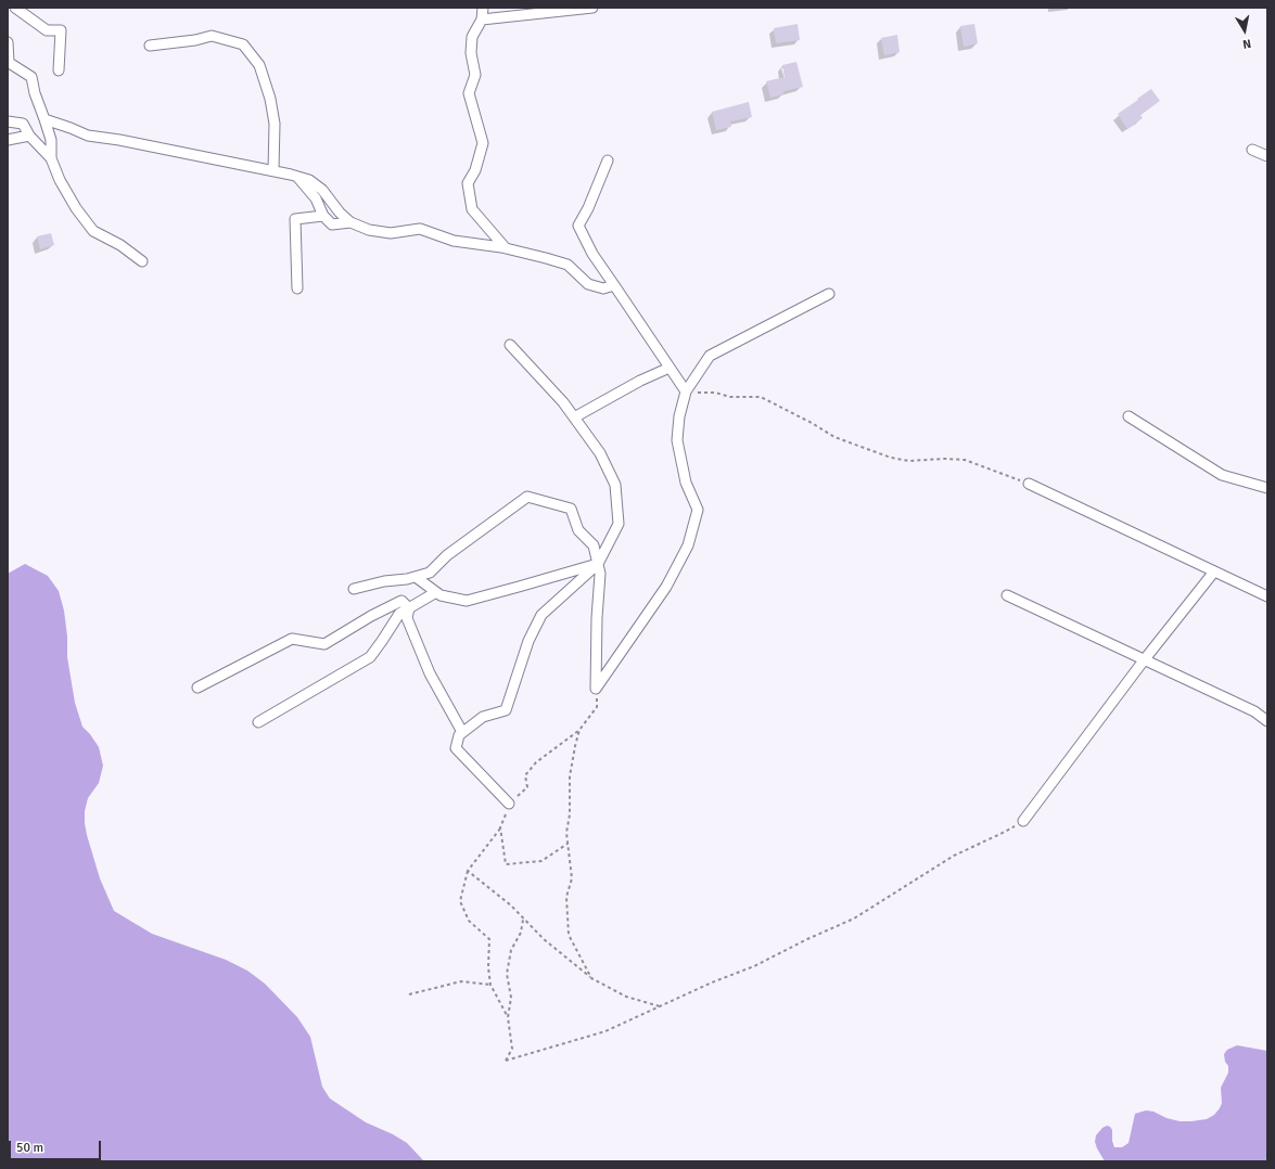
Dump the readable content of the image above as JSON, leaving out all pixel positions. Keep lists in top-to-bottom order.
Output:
{
  "scale_bar": "50 m",
  "north": "bottom"
}
